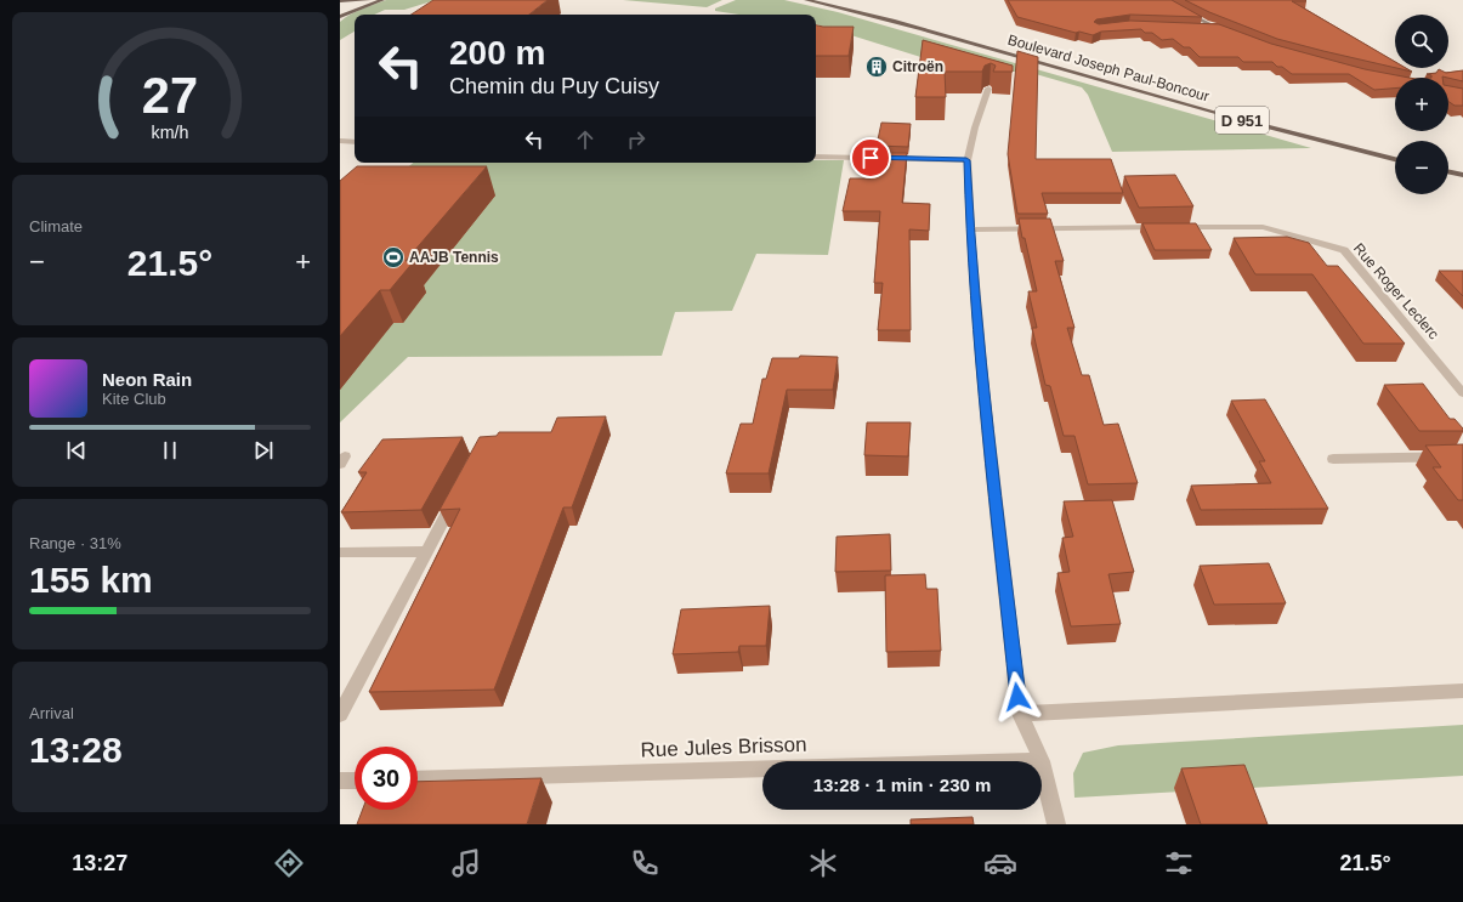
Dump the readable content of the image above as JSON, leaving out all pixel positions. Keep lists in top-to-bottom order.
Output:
{
  "streets": {
    "main road": ["Boulevard Joseph Paul-Boncour", "D 951"],
    "street": ["Rue Roger Leclerc", "Rue Jules Brisson"]
  },
  "places": {
    "building": ["Citroën"],
    "sports": ["AAJB Tennis"]
  },
  "page": {
    "map_buttons": ["+", "−"],
    "turn": ["200 m", "Chemin du Puy Cuisy"],
    "tile": [
      "Climate",
      ["Range · 31%", "155 km"],
      ["Arrival", "13:28"]
    ],
    "heat": ["−", "21.5°", "+"],
    "song": ["Neon Rain", "Kite Club"],
    "limit": "30",
    "trip": "13:28 · 1 min · 230 m",
    "tabs": ["13:27", "21.5°"],
    "gauge": ["27", "km/h"]
  }
}
